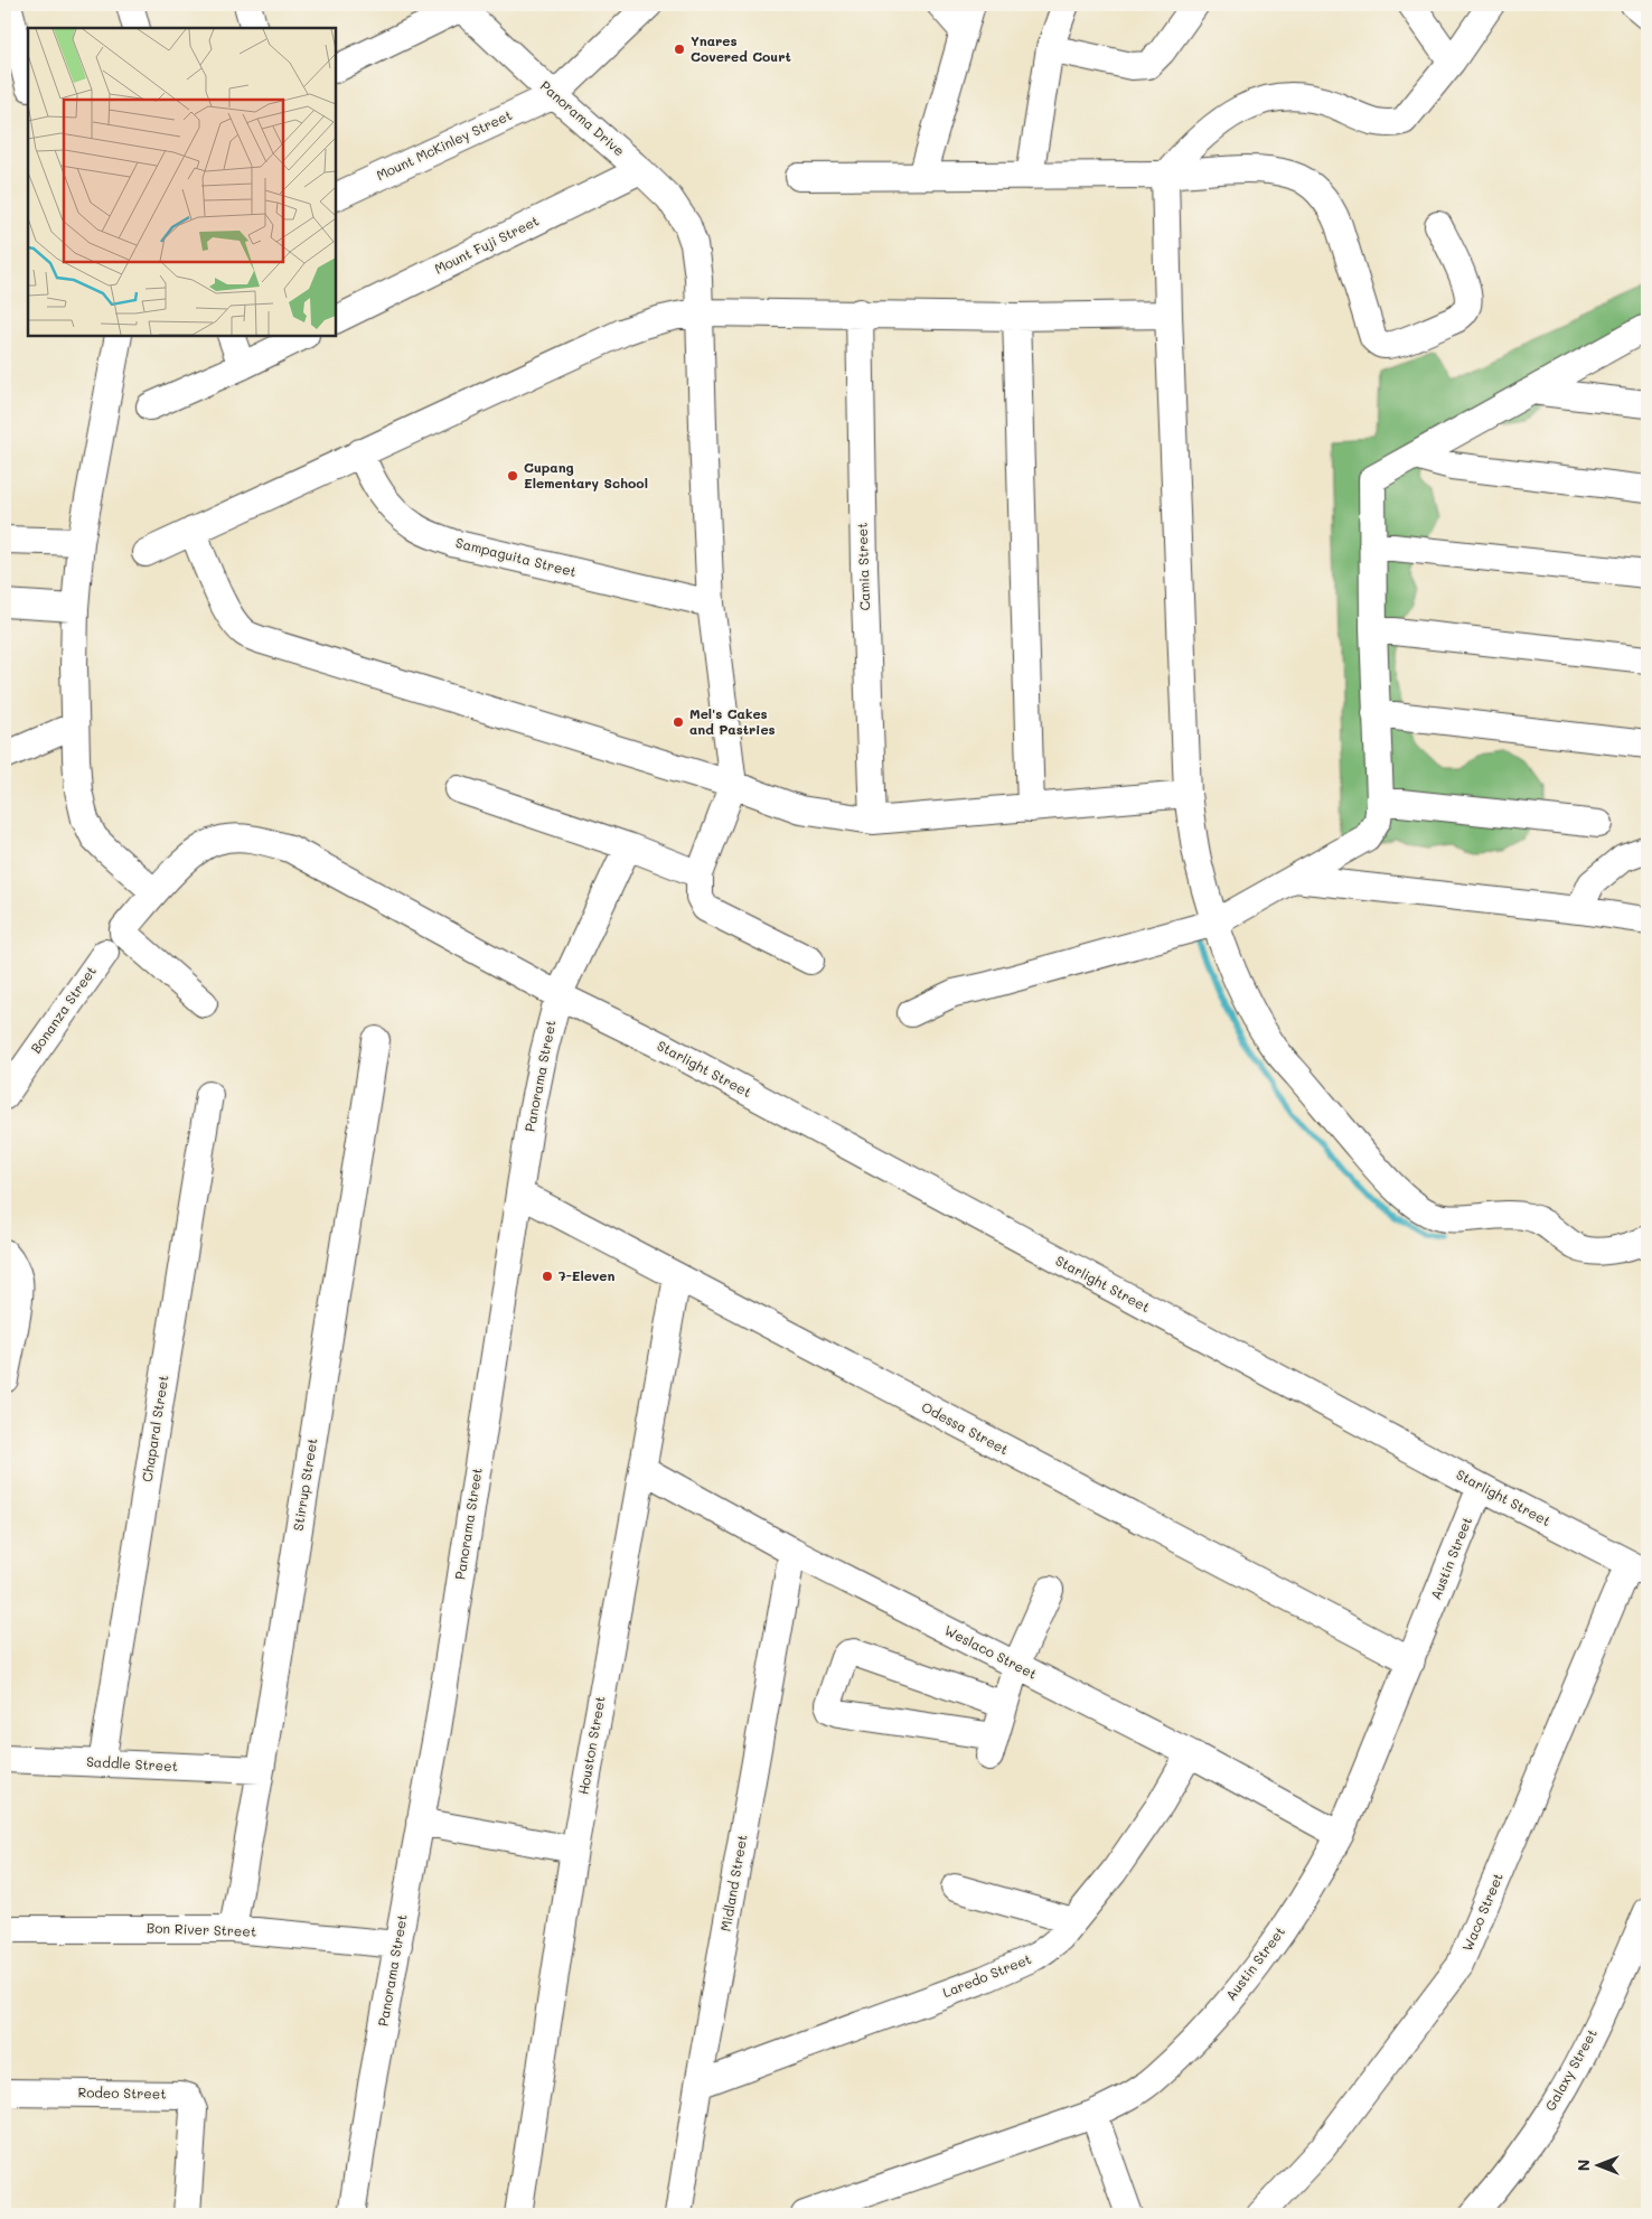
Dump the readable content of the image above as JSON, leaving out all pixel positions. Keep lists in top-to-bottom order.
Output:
{
  "streets": {
    "street": [
      "Panorama Drive",
      "Mount McKinley Street",
      "Mount Fuji Street",
      "Sampaguita Street",
      "Camia Street",
      "Bonanza Street",
      "Starlight Street",
      "Panorama Street",
      "Chaparal Street",
      "Odessa Street",
      "Stirrup Street",
      "Austin Street",
      "Weslaco Street",
      "Houston Street",
      "Saddle Street",
      "Midland Street",
      "Waco Street",
      "Bon River Street",
      "Laredo Street",
      "Galaxy Street",
      "Rodeo Street"
    ]
  },
  "crossings": [
    ["Panorama Drive", "Mount McKinley Street"],
    ["Panorama Drive", "Mount Fuji Street"],
    ["Panorama Drive", "Sampaguita Street"],
    ["Starlight Street", "Panorama Street"],
    ["Starlight Street", "Austin Street"],
    ["Starlight Street", "Waco Street"],
    ["Panorama Street", "Odessa Street"],
    ["Panorama Street", "Bon River Street"],
    ["Chaparal Street", "Saddle Street"],
    ["Odessa Street", "Austin Street"],
    ["Odessa Street", "Houston Street"],
    ["Stirrup Street", "Saddle Street"],
    ["Stirrup Street", "Bon River Street"],
    ["Austin Street", "Weslaco Street"],
    ["Weslaco Street", "Houston Street"],
    ["Weslaco Street", "Midland Street"],
    ["Weslaco Street", "Laredo Street"],
    ["Midland Street", "Laredo Street"]
  ],
  "places": [
    "Ynares Covered Court",
    "Cupang Elementary School",
    "Mel's Cakes and Pastries",
    "7-Eleven"
  ],
  "north": "left"
}
